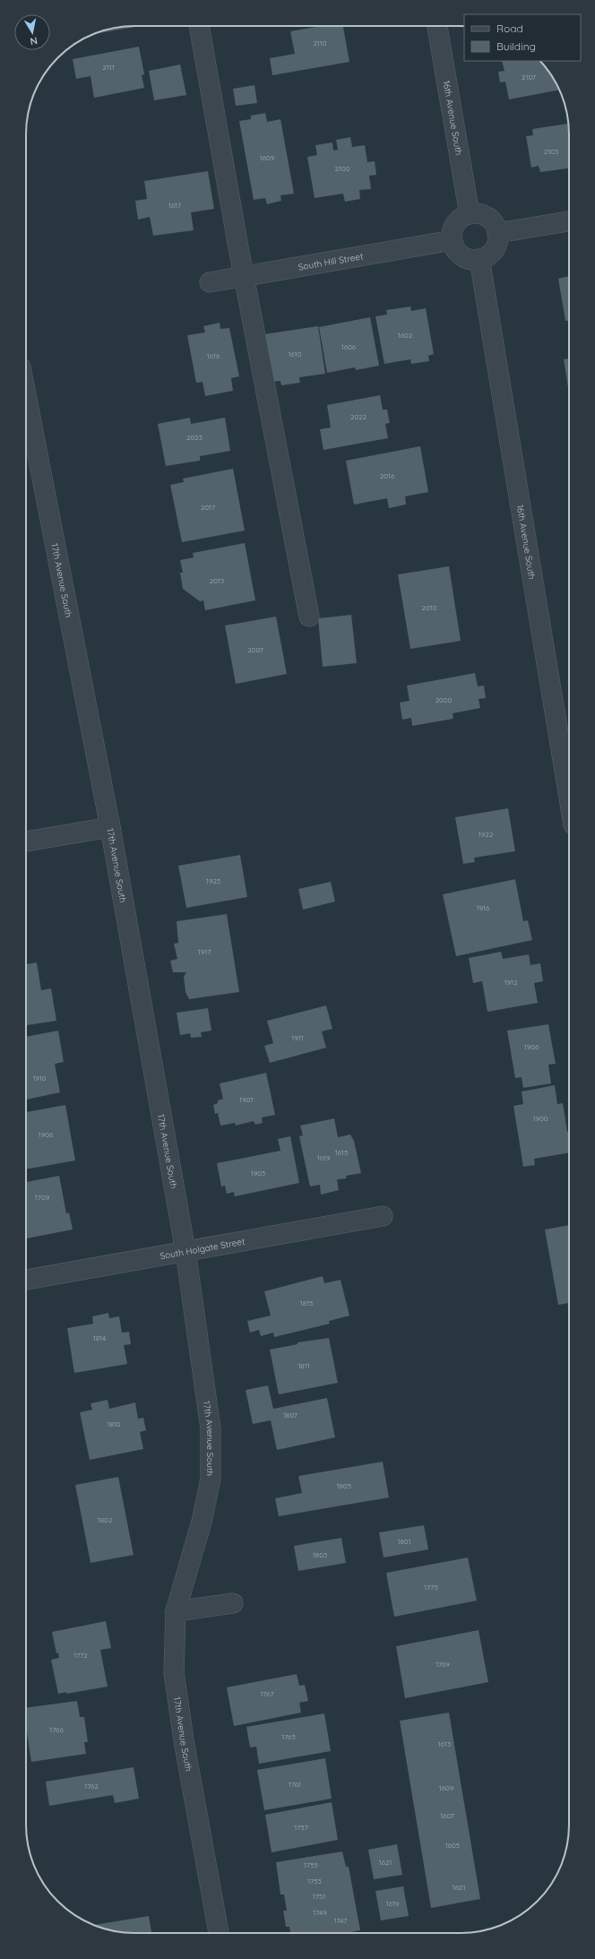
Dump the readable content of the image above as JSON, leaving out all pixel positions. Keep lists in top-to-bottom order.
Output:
{
  "streets": {
    "street": [
      "16th Avenue South",
      "South Hill Street",
      "17th Avenue South",
      "South Holgate Street"
    ]
  },
  "crossings": [
    ["16th Avenue South", "South Hill Street"],
    ["17th Avenue South", "South Holgate Street"]
  ],
  "house_numbers": [
    "2110",
    "2111",
    "2107",
    "2103",
    "1609",
    "2100",
    "1617",
    "1602",
    "1606",
    "1610",
    "1616",
    "2022",
    "2023",
    "2016",
    "2017",
    "2013",
    "2010",
    "2007",
    "2000",
    "1922",
    "1923",
    "1916",
    "1917",
    "1912",
    "1911",
    "1906",
    "1910",
    "1907",
    "1900",
    "1906",
    "1615",
    "1619",
    "1903",
    "1709",
    "1815",
    "1814",
    "1811",
    "1807",
    "1810",
    "1805",
    "1802",
    "1801",
    "1803",
    "1775",
    "1772",
    "1769",
    "1767",
    "1766",
    "1765",
    "1613",
    "1761",
    "1762",
    "1609",
    "1607",
    "1757",
    "1605",
    "1621",
    "1755",
    "1753",
    "1601",
    "1751",
    "1619",
    "1749",
    "1747"
  ],
  "legend": ["Road", "Building"],
  "north": "bottom"
}
